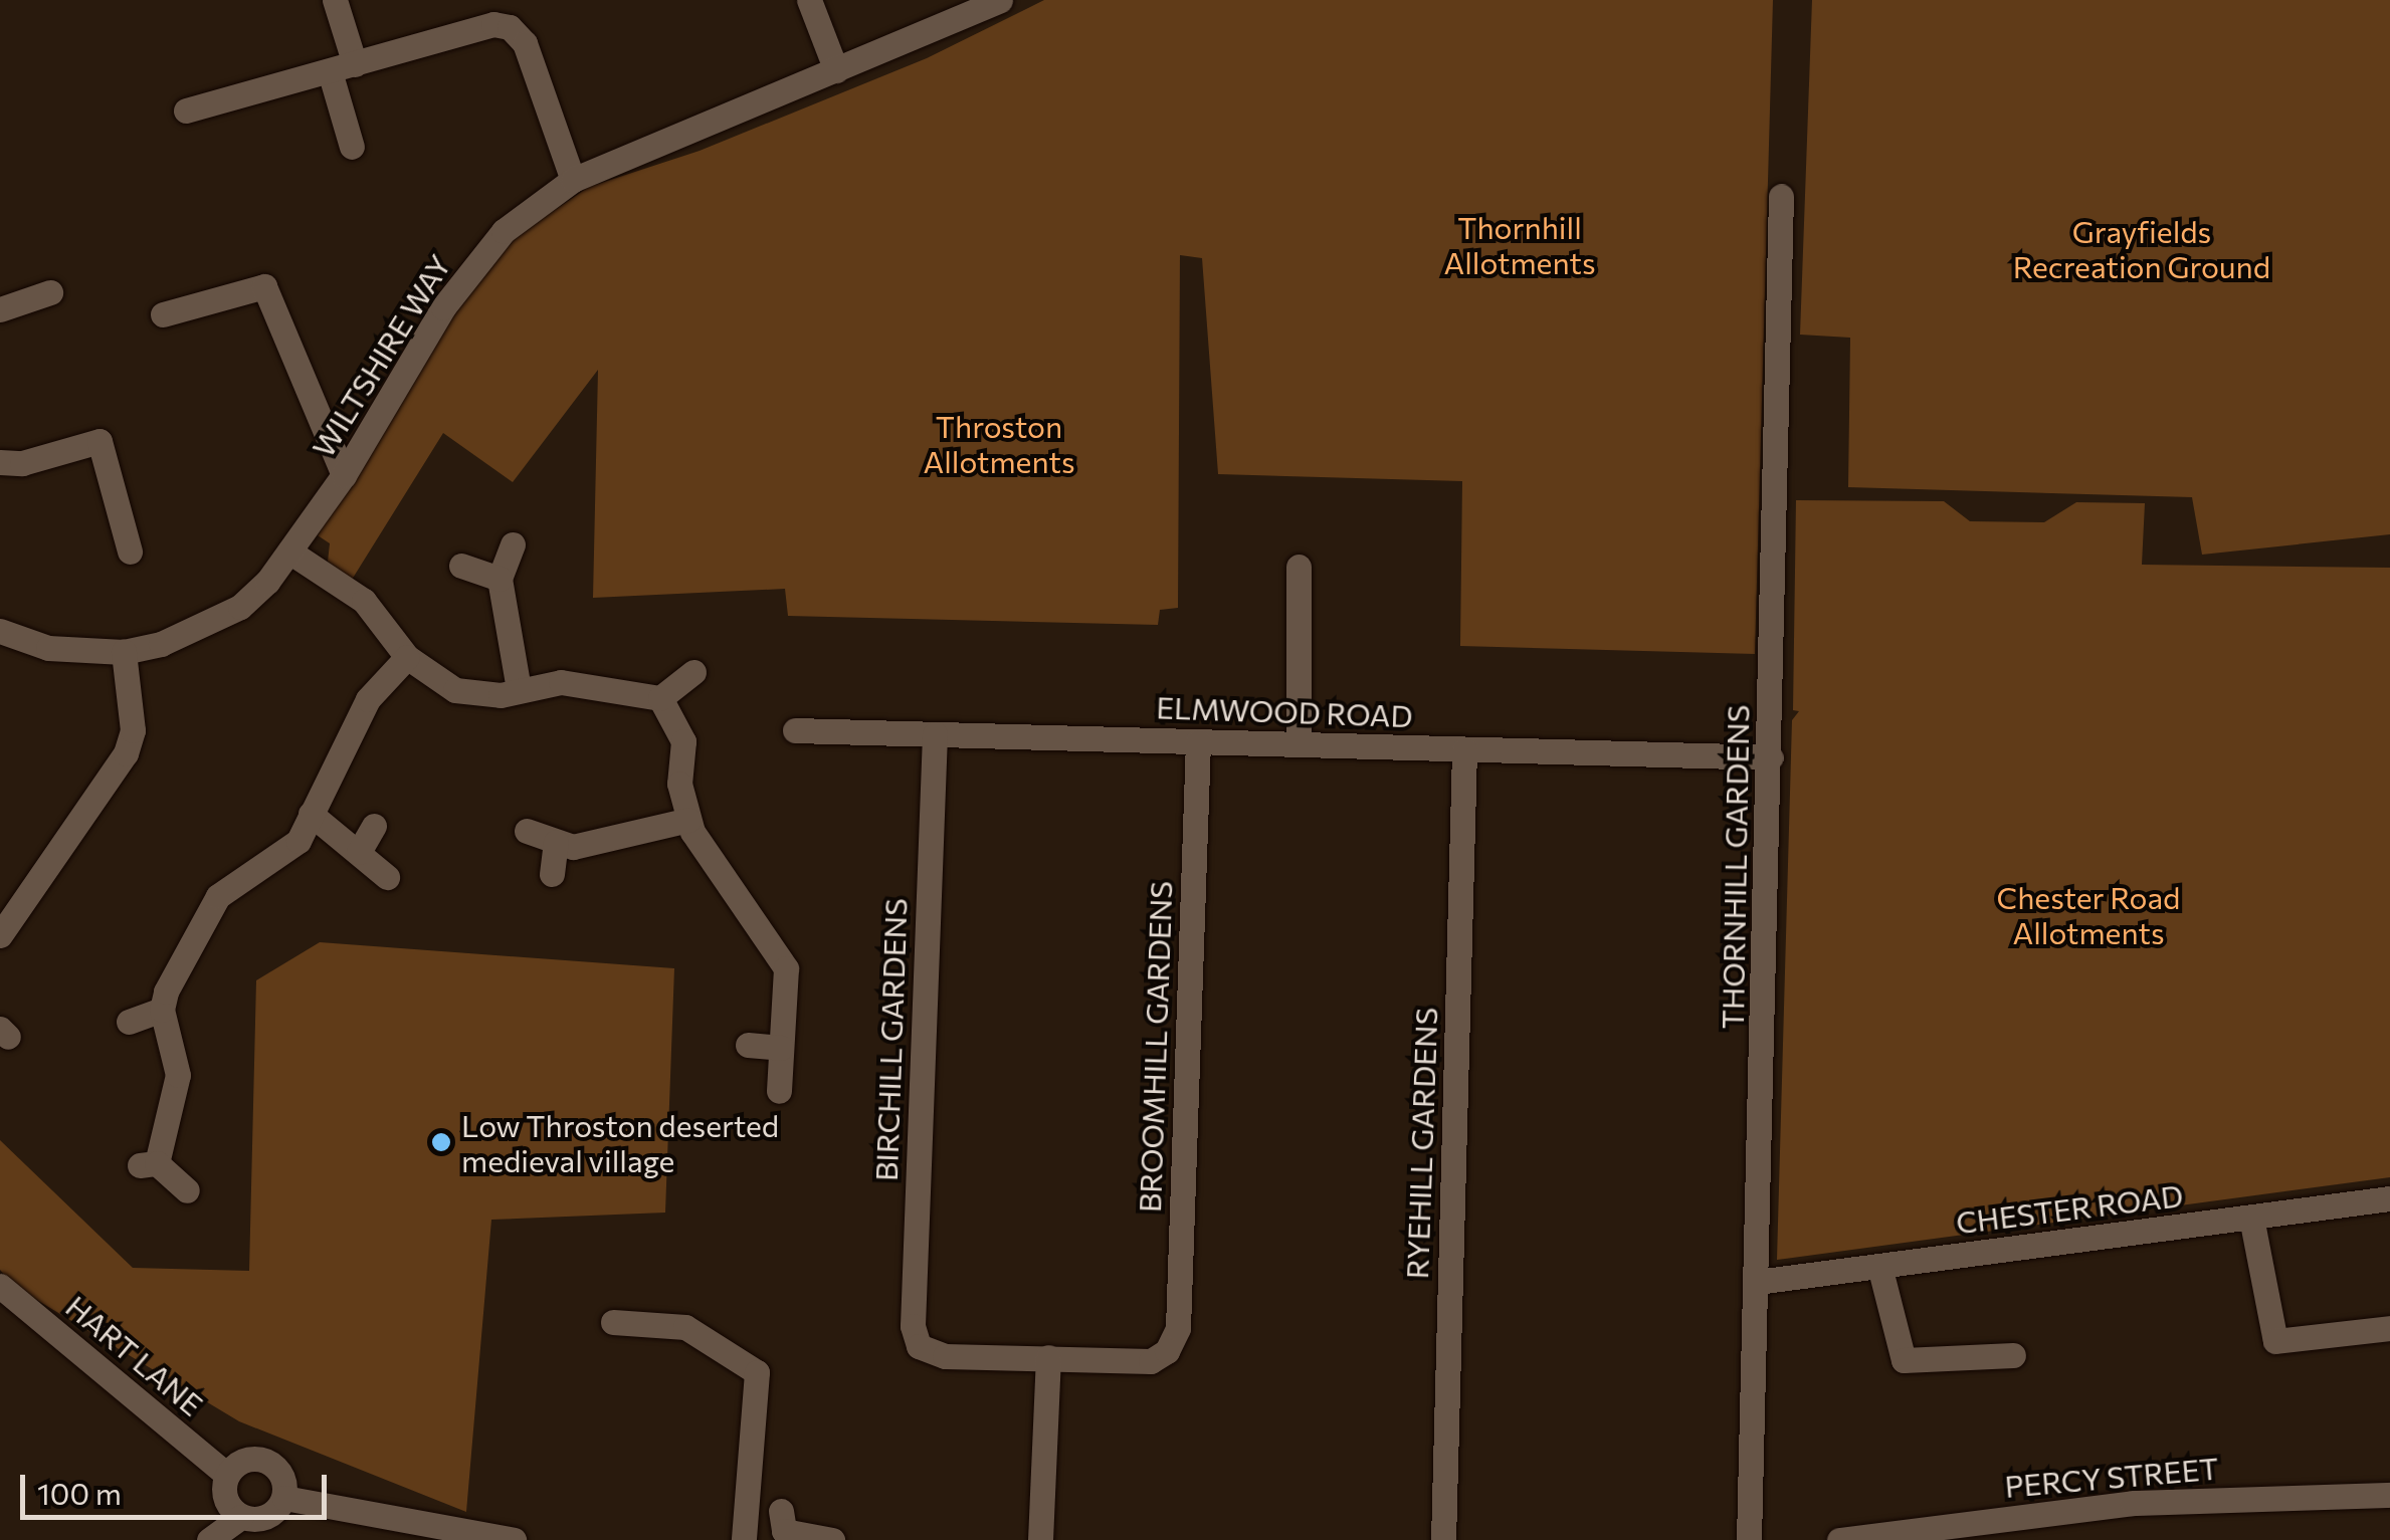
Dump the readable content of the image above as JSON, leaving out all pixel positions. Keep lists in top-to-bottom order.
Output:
{
  "streets": {
    "street": [
      "WILTSHIRE WAY",
      "ELMWOOD ROAD",
      "THORNHILL GARDENS",
      "BIRCHILL GARDENS",
      "BROOMHILL GARDENS",
      "RYEHILL GARDENS",
      "CHESTER ROAD",
      "HART LANE",
      "PERCY STREET"
    ]
  },
  "crossings": [
    ["ELMWOOD ROAD", "THORNHILL GARDENS"],
    ["ELMWOOD ROAD", "BIRCHILL GARDENS"],
    ["ELMWOOD ROAD", "BROOMHILL GARDENS"],
    ["ELMWOOD ROAD", "RYEHILL GARDENS"],
    ["THORNHILL GARDENS", "CHESTER ROAD"],
    ["BIRCHILL GARDENS", "BROOMHILL GARDENS"]
  ],
  "parks": [
    "Thornhill Allotments",
    "Grayfields Recreation Ground",
    "Throston Allotments",
    "Chester Road Allotments"
  ],
  "places": ["Low Throston deserted medieval village"],
  "scale_bar": "100 m"
}
